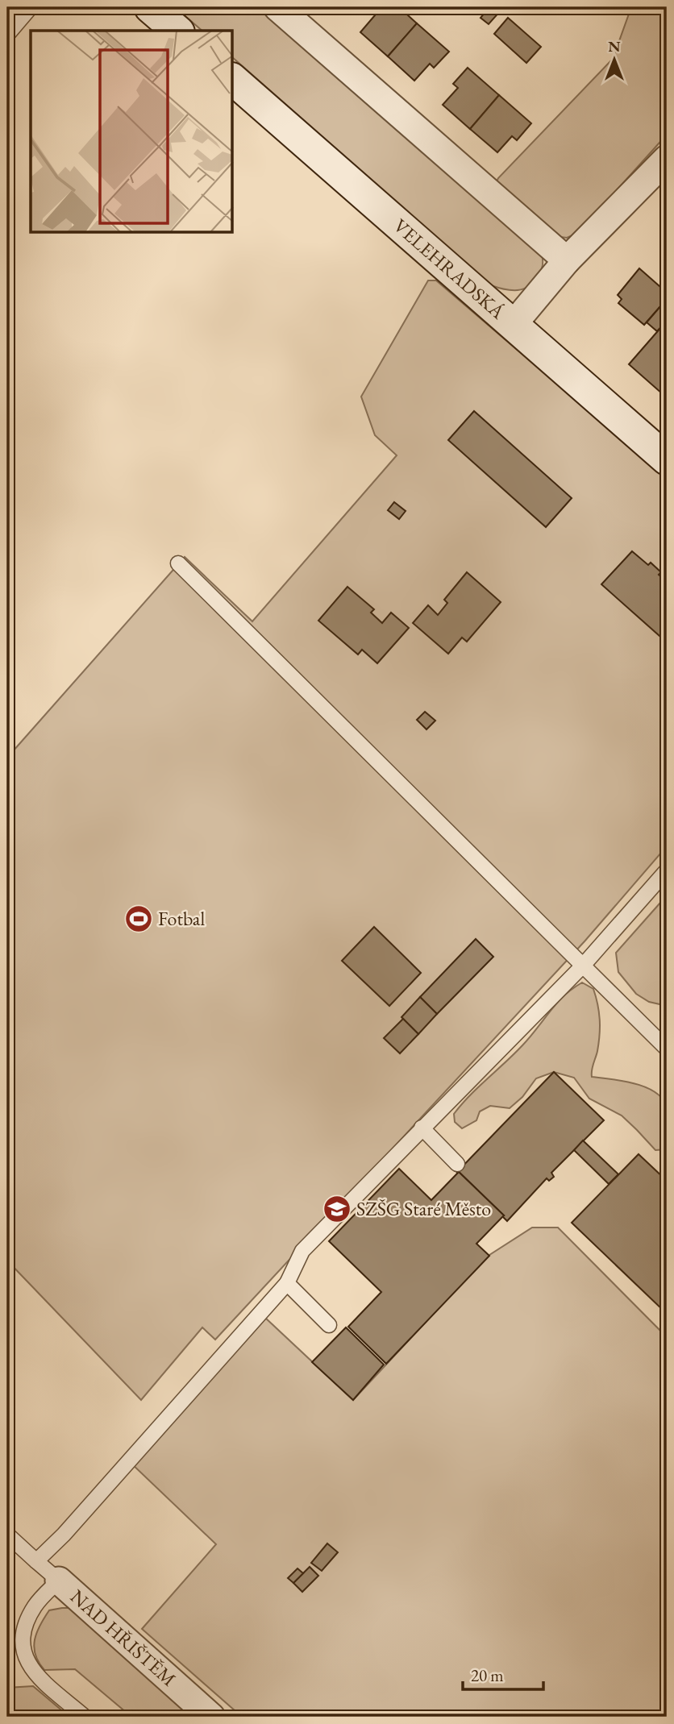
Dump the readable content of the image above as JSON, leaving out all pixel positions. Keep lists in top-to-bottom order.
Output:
{
  "streets": {
    "street": ["VELEHRADSKÁ", "NAD HŘIŠTĚM"]
  },
  "places": {
    "sports": ["Fotbal"],
    "school or university": ["SZŠG Staré Město"]
  },
  "scale_bar": "20 m",
  "north": "top"
}
